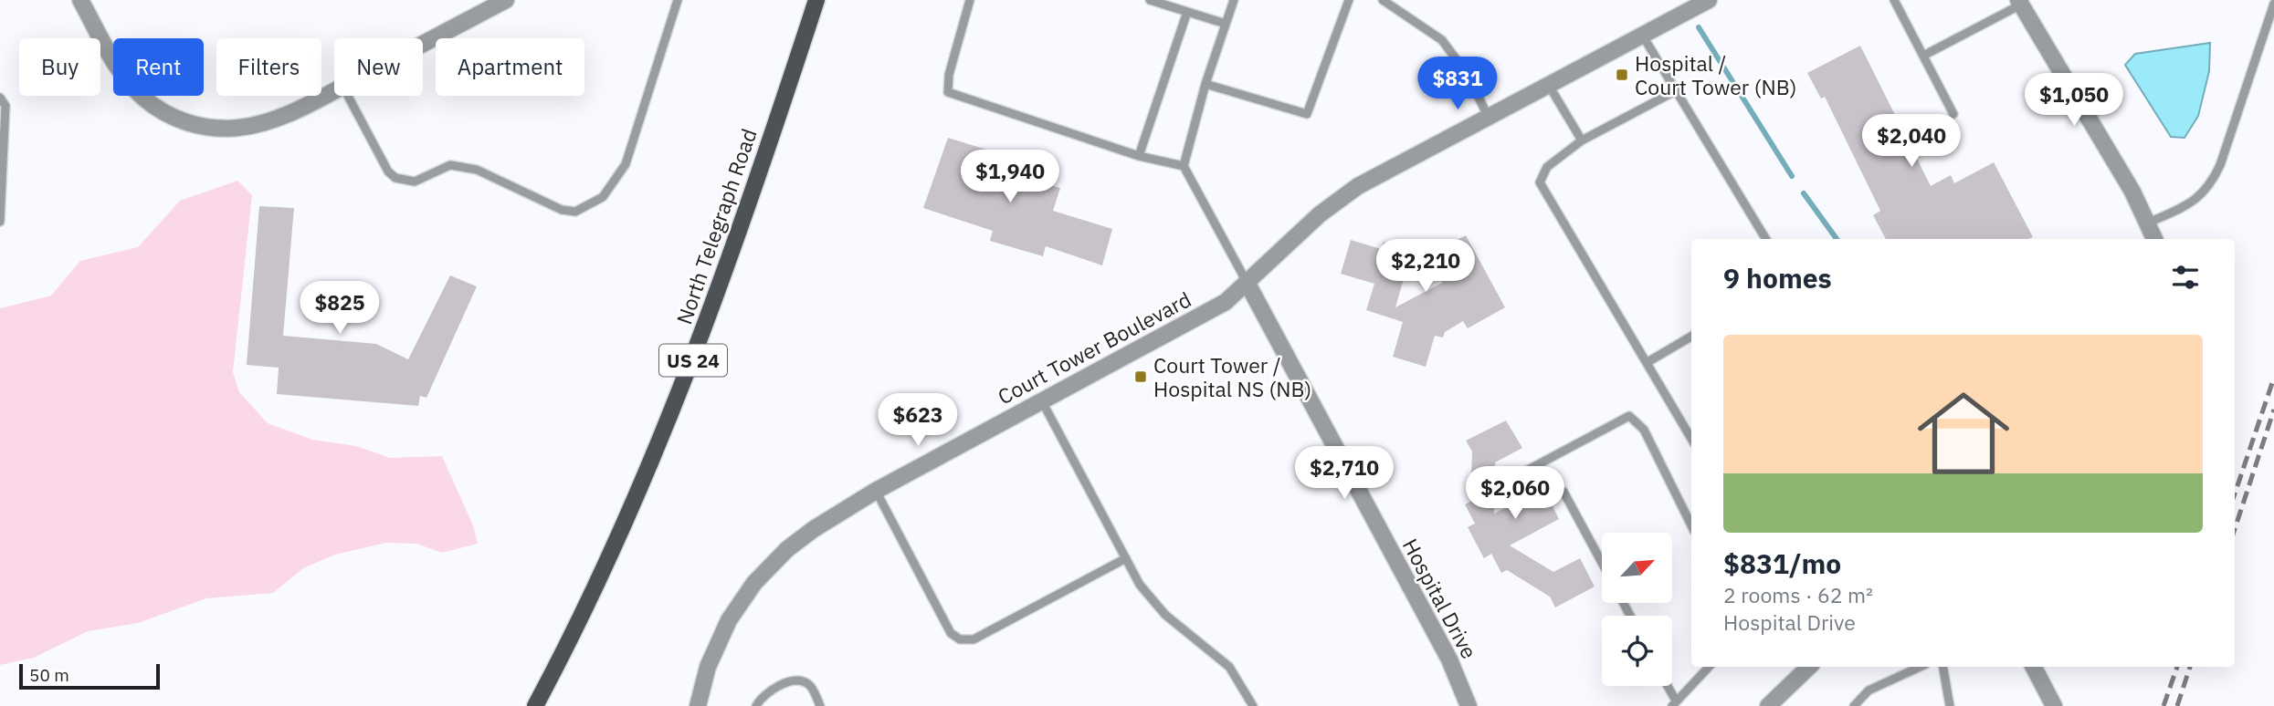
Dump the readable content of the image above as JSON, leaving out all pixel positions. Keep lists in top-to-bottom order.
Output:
{
  "streets": {
    "main road": ["North Telegraph Road", "US 24"],
    "street": ["Court Tower Boulevard", "Hospital Drive"]
  },
  "crossings": [
    ["Court Tower Boulevard", "Hospital Drive"]
  ],
  "places": {
    "transit": ["Hospital / Court Tower (NB)", "Court Tower / Hospital NS (NB)"]
  },
  "scale_bar": "50 m",
  "north": "top right",
  "page": {
    "chip": [
      "Buy",
      "Rent",
      "Filters",
      "New",
      "Apartment"
    ],
    "price": [
      "$831",
      "$1,050",
      "$2,040",
      "$1,940",
      "$2,210",
      "$825",
      "$623",
      "$2,710",
      "$2,060"
    ],
    "heading": "9 homes",
    "list": [
      {
        "name": "$831/mo",
        "note": "2 rooms · 62 m² · Hospital Drive"
      }
    ],
    "scale": "50 m"
  }
}
